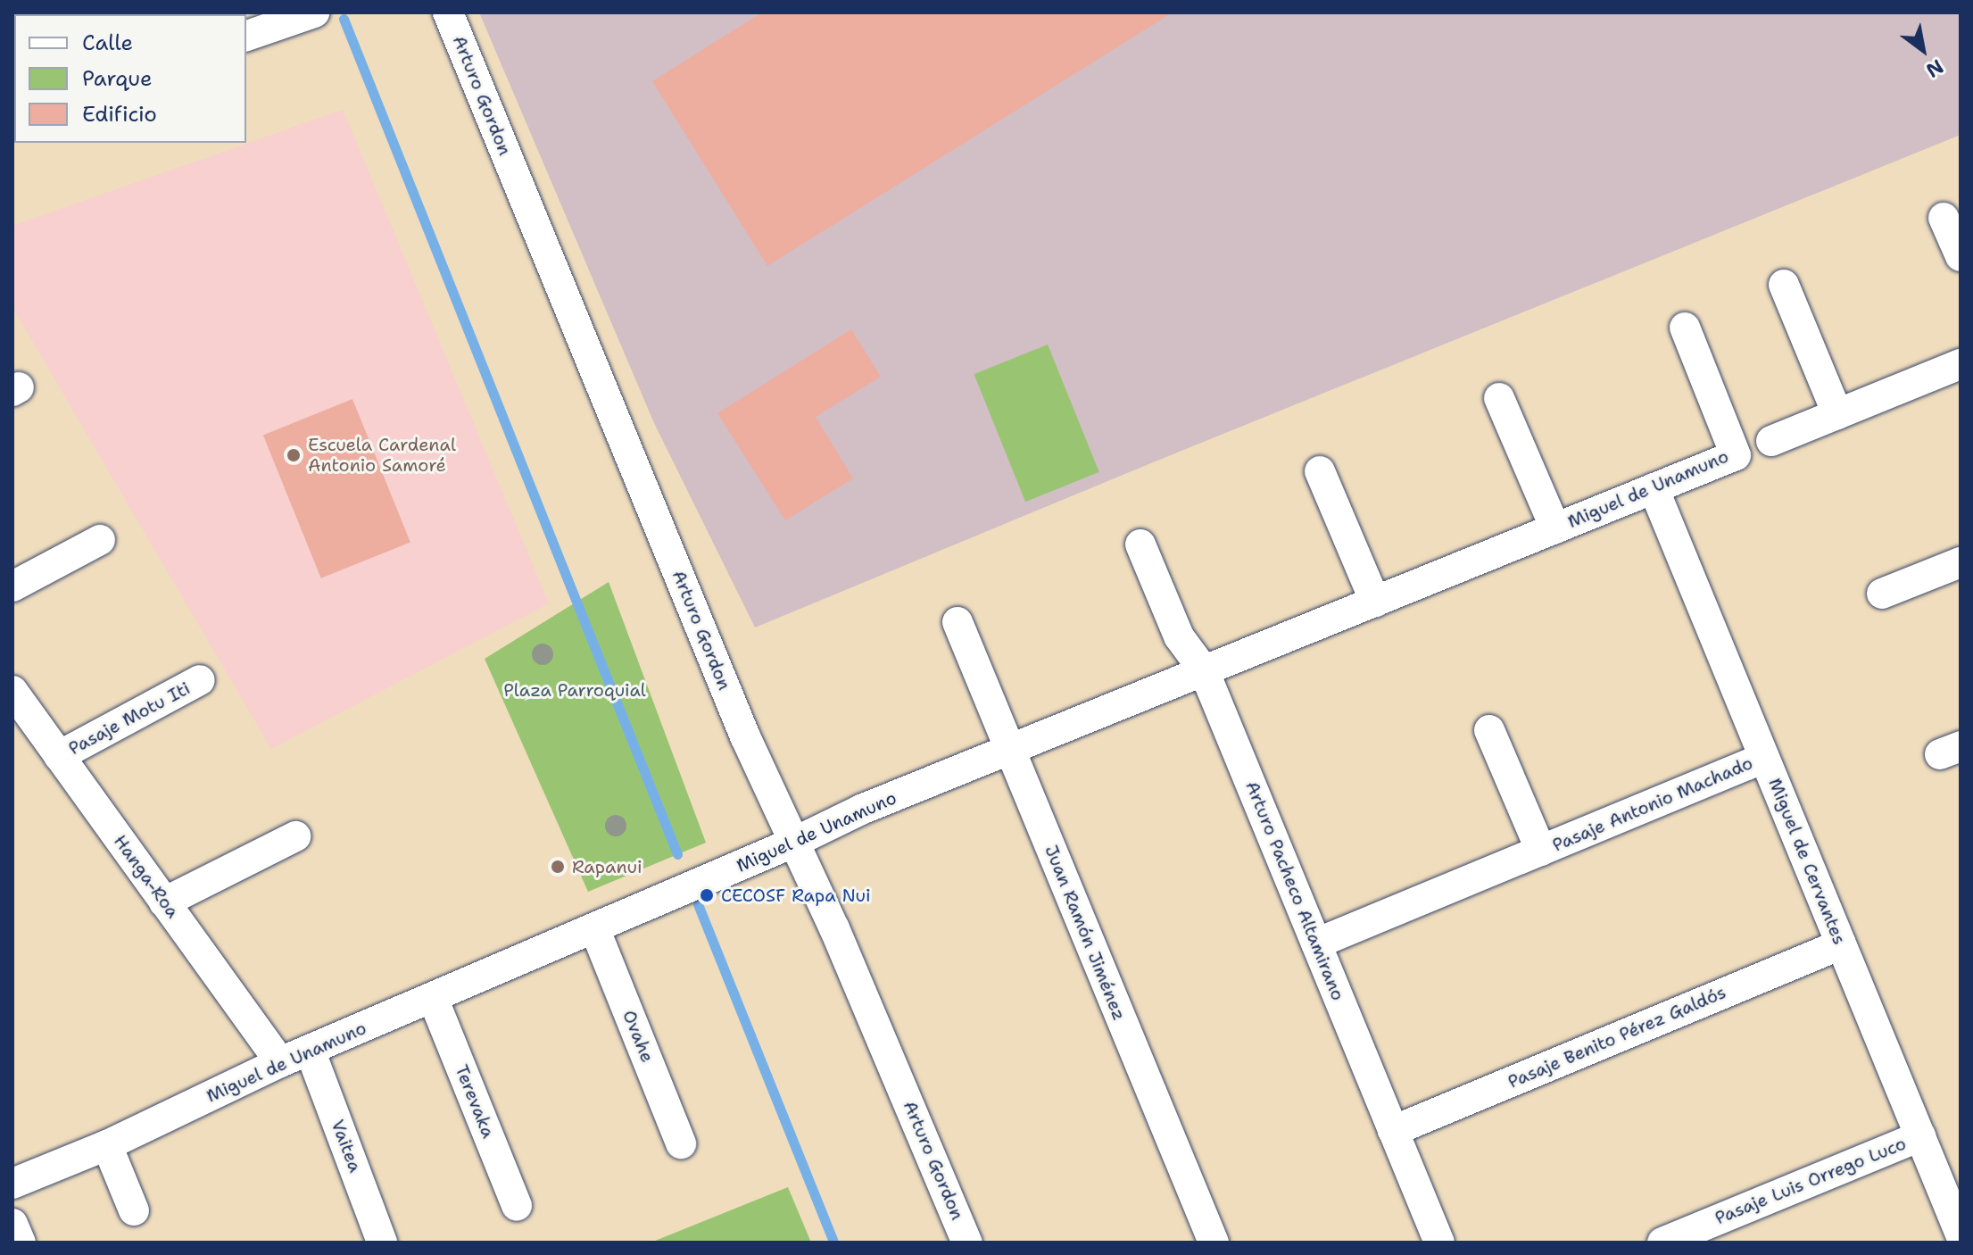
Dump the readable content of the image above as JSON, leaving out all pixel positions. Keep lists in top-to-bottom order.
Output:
{
  "streets": {
    "street": [
      "Arturo Gordon",
      "Miguel de Unamuno",
      "Pasaje Motu Iti",
      "Pasaje Antonio Machado",
      "Miguel de Cervantes",
      "Hanga-Roa",
      "Arturo Pacheco Altamirano",
      "Juan Ramón Jiménez",
      "Ovahe",
      "Pasaje Benito Pérez Galdós",
      "Terevaka",
      "Vaitea",
      "Pasaje Luis Orrego Luco"
    ]
  },
  "crossings": [
    ["Arturo Gordon", "Miguel de Unamuno"],
    ["Miguel de Unamuno", "Miguel de Cervantes"],
    ["Miguel de Unamuno", "Hanga-Roa"],
    ["Miguel de Unamuno", "Arturo Pacheco Altamirano"],
    ["Miguel de Unamuno", "Juan Ramón Jiménez"],
    ["Miguel de Unamuno", "Ovahe"],
    ["Miguel de Unamuno", "Terevaka"],
    ["Miguel de Unamuno", "Vaitea"],
    ["Pasaje Motu Iti", "Hanga-Roa"],
    ["Pasaje Antonio Machado", "Miguel de Cervantes"],
    ["Pasaje Antonio Machado", "Arturo Pacheco Altamirano"],
    ["Miguel de Cervantes", "Pasaje Benito Pérez Galdós"],
    ["Miguel de Cervantes", "Pasaje Luis Orrego Luco"],
    ["Arturo Pacheco Altamirano", "Pasaje Benito Pérez Galdós"]
  ],
  "parks": ["Plaza Parroquial"],
  "places": ["Escuela Cardenal Antonio Samoré", "Rapanui", "CECOSF Rapa Nui"],
  "legend": ["Calle", "Parque", "Edificio"],
  "north": "bottom right"
}
